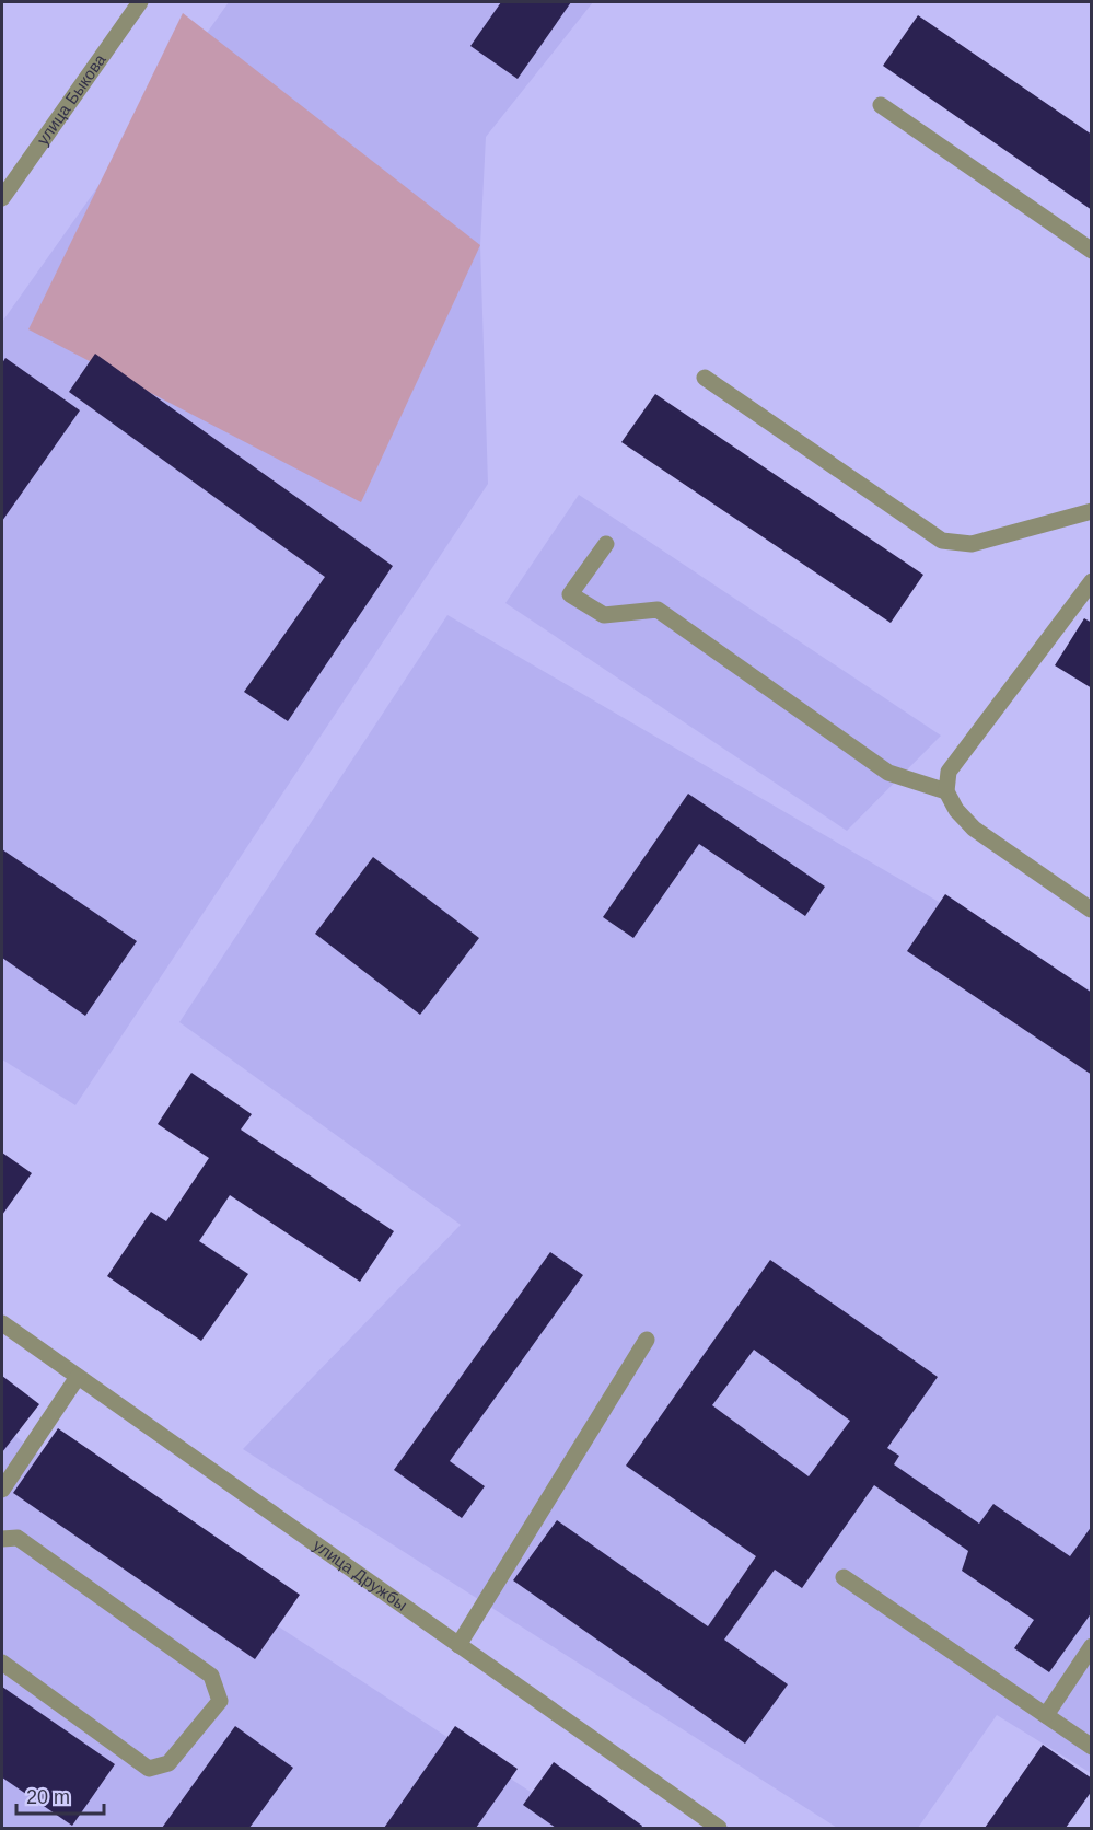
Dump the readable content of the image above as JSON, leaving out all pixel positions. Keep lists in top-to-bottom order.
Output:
{
  "streets": {
    "street": ["улица Быкова", "улица Дружбы"]
  },
  "scale_bar": "20 m"
}
